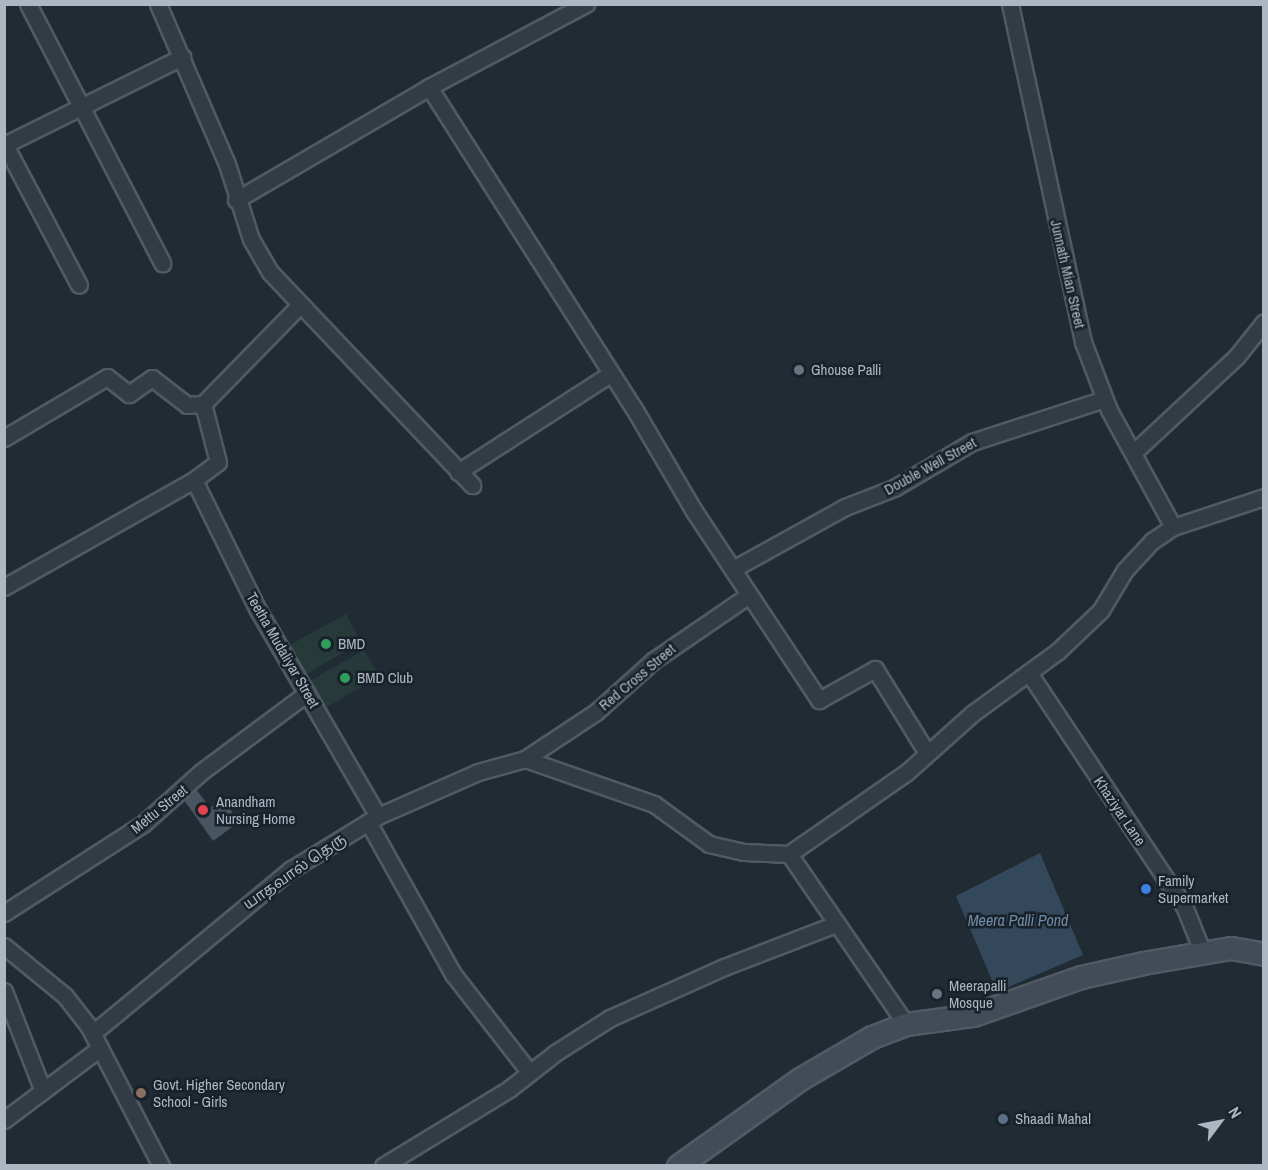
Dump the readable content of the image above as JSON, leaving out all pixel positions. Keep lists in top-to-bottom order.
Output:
{
  "streets": {
    "street": [
      "Junnath Mian Street",
      "Double Well Street",
      "Teetha Mudaliyar Street",
      "Red Cross Street",
      "Mettu Street",
      "Khaziyar Lane",
      "யாதவால் தெரு"
    ]
  },
  "crossings": [
    ["Junnath Mian Street", "Double Well Street"],
    ["Teetha Mudaliyar Street", "Mettu Street"],
    ["Teetha Mudaliyar Street", "யாதவால் தெரு"],
    ["Red Cross Street", "யாதவால் தெரு"]
  ],
  "water": ["Meera Palli Pond"],
  "places": [
    "Ghouse Palli",
    "BMD",
    "BMD Club",
    "Anandham Nursing Home",
    "Family Supermarket",
    "Meerapalli Mosque",
    "Govt. Higher Secondary School - Girls",
    "Shaadi Mahal"
  ],
  "north": "top right"
}
